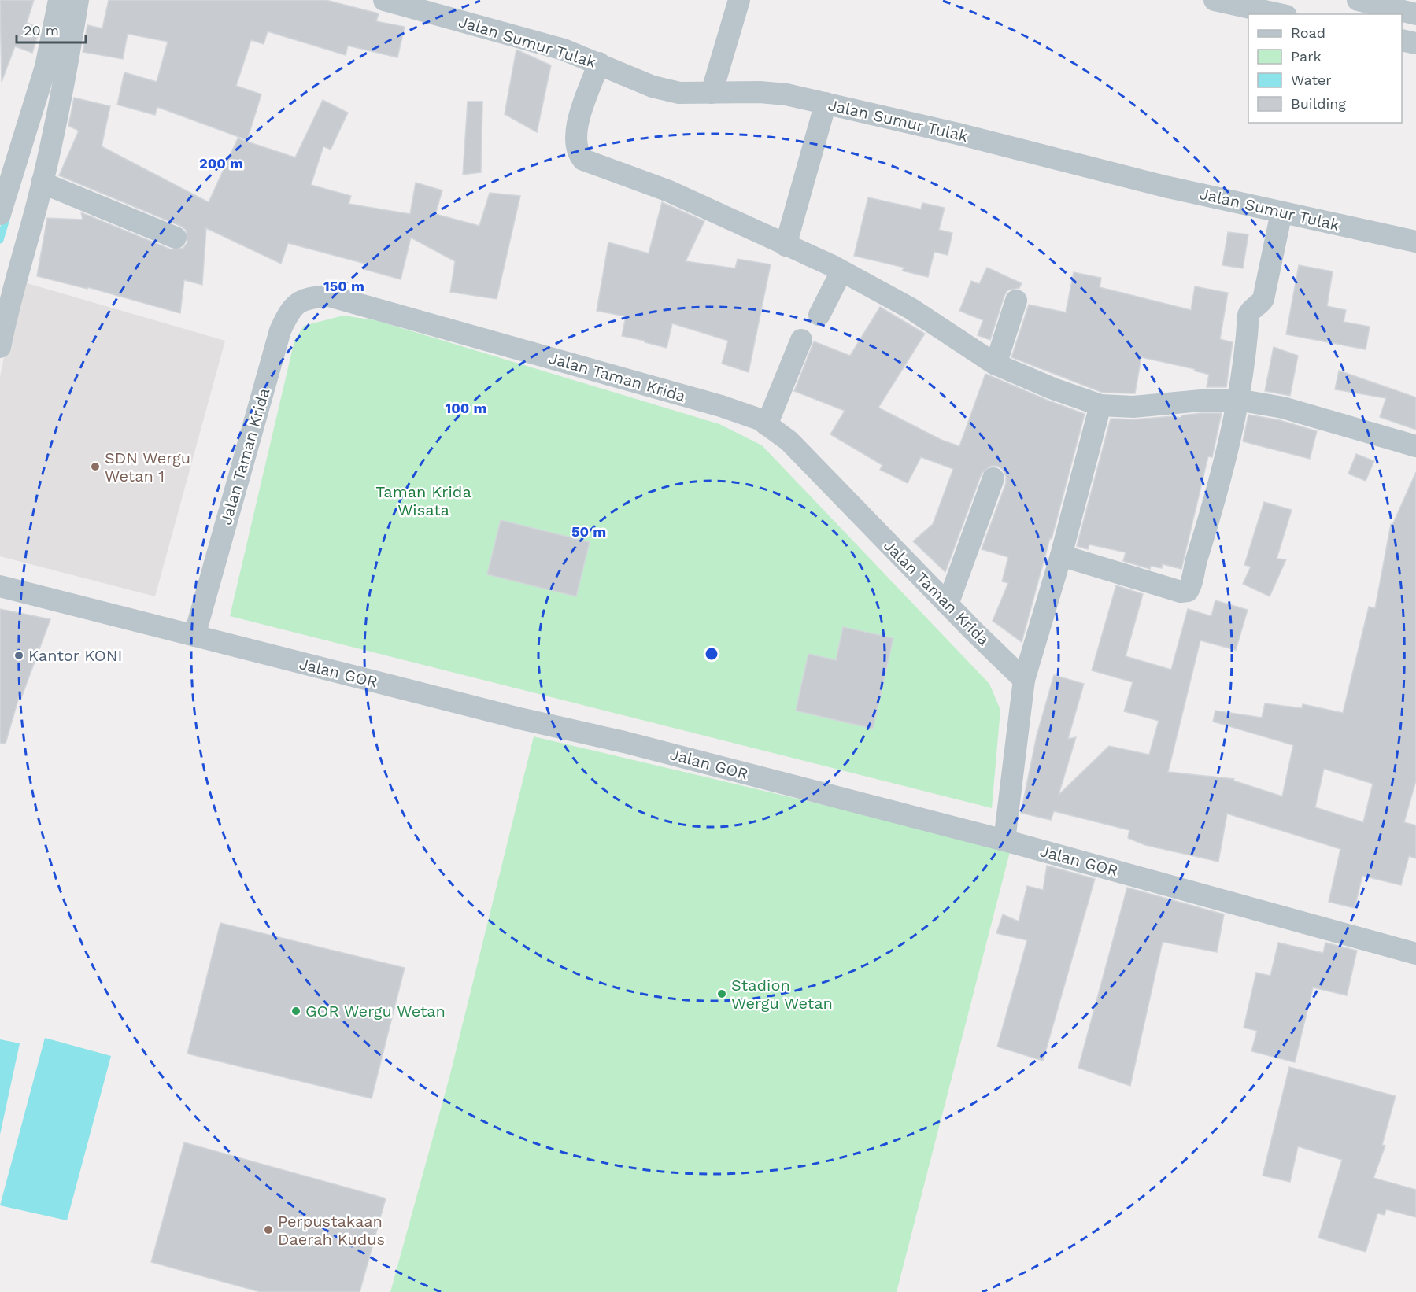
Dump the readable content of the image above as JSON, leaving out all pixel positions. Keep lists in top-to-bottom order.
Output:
{
  "streets": {
    "street": ["Jalan Sumur Tulak", "Jalan Taman Krida", "Jalan GOR"]
  },
  "crossings": [
    ["Jalan Taman Krida", "Jalan GOR"]
  ],
  "parks": ["Taman Krida Wisata"],
  "places": [
    "SDN Wergu Wetan 1",
    "Kantor KONI",
    "Stadion Wergu Wetan",
    "GOR Wergu Wetan",
    "Perpustakaan Daerah Kudus"
  ],
  "legend": [
    "Road",
    "Park",
    "Water",
    "Building"
  ],
  "scale_bar": "20 m",
  "rings": [
    "200 m",
    "150 m",
    "100 m",
    "50 m"
  ]
}
